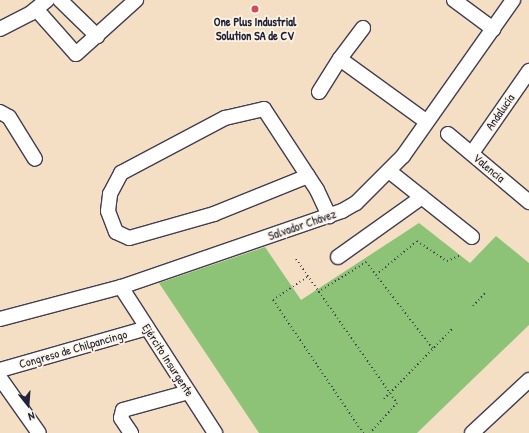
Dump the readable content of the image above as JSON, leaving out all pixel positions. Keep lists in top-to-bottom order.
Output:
{
  "streets": {
    "street": [
      "Andalucía",
      "Valencia",
      "Salvador Chávez",
      "Congreso de Chilpancingo",
      "Ejército Insurgente"
    ]
  },
  "crossings": [
    ["Andalucía", "Valencia"],
    ["Salvador Chávez", "Ejército Insurgente"],
    ["Congreso de Chilpancingo", "Ejército Insurgente"]
  ],
  "places": ["One Plus Industrial Solution SA de CV"],
  "north": "bottom"
}
